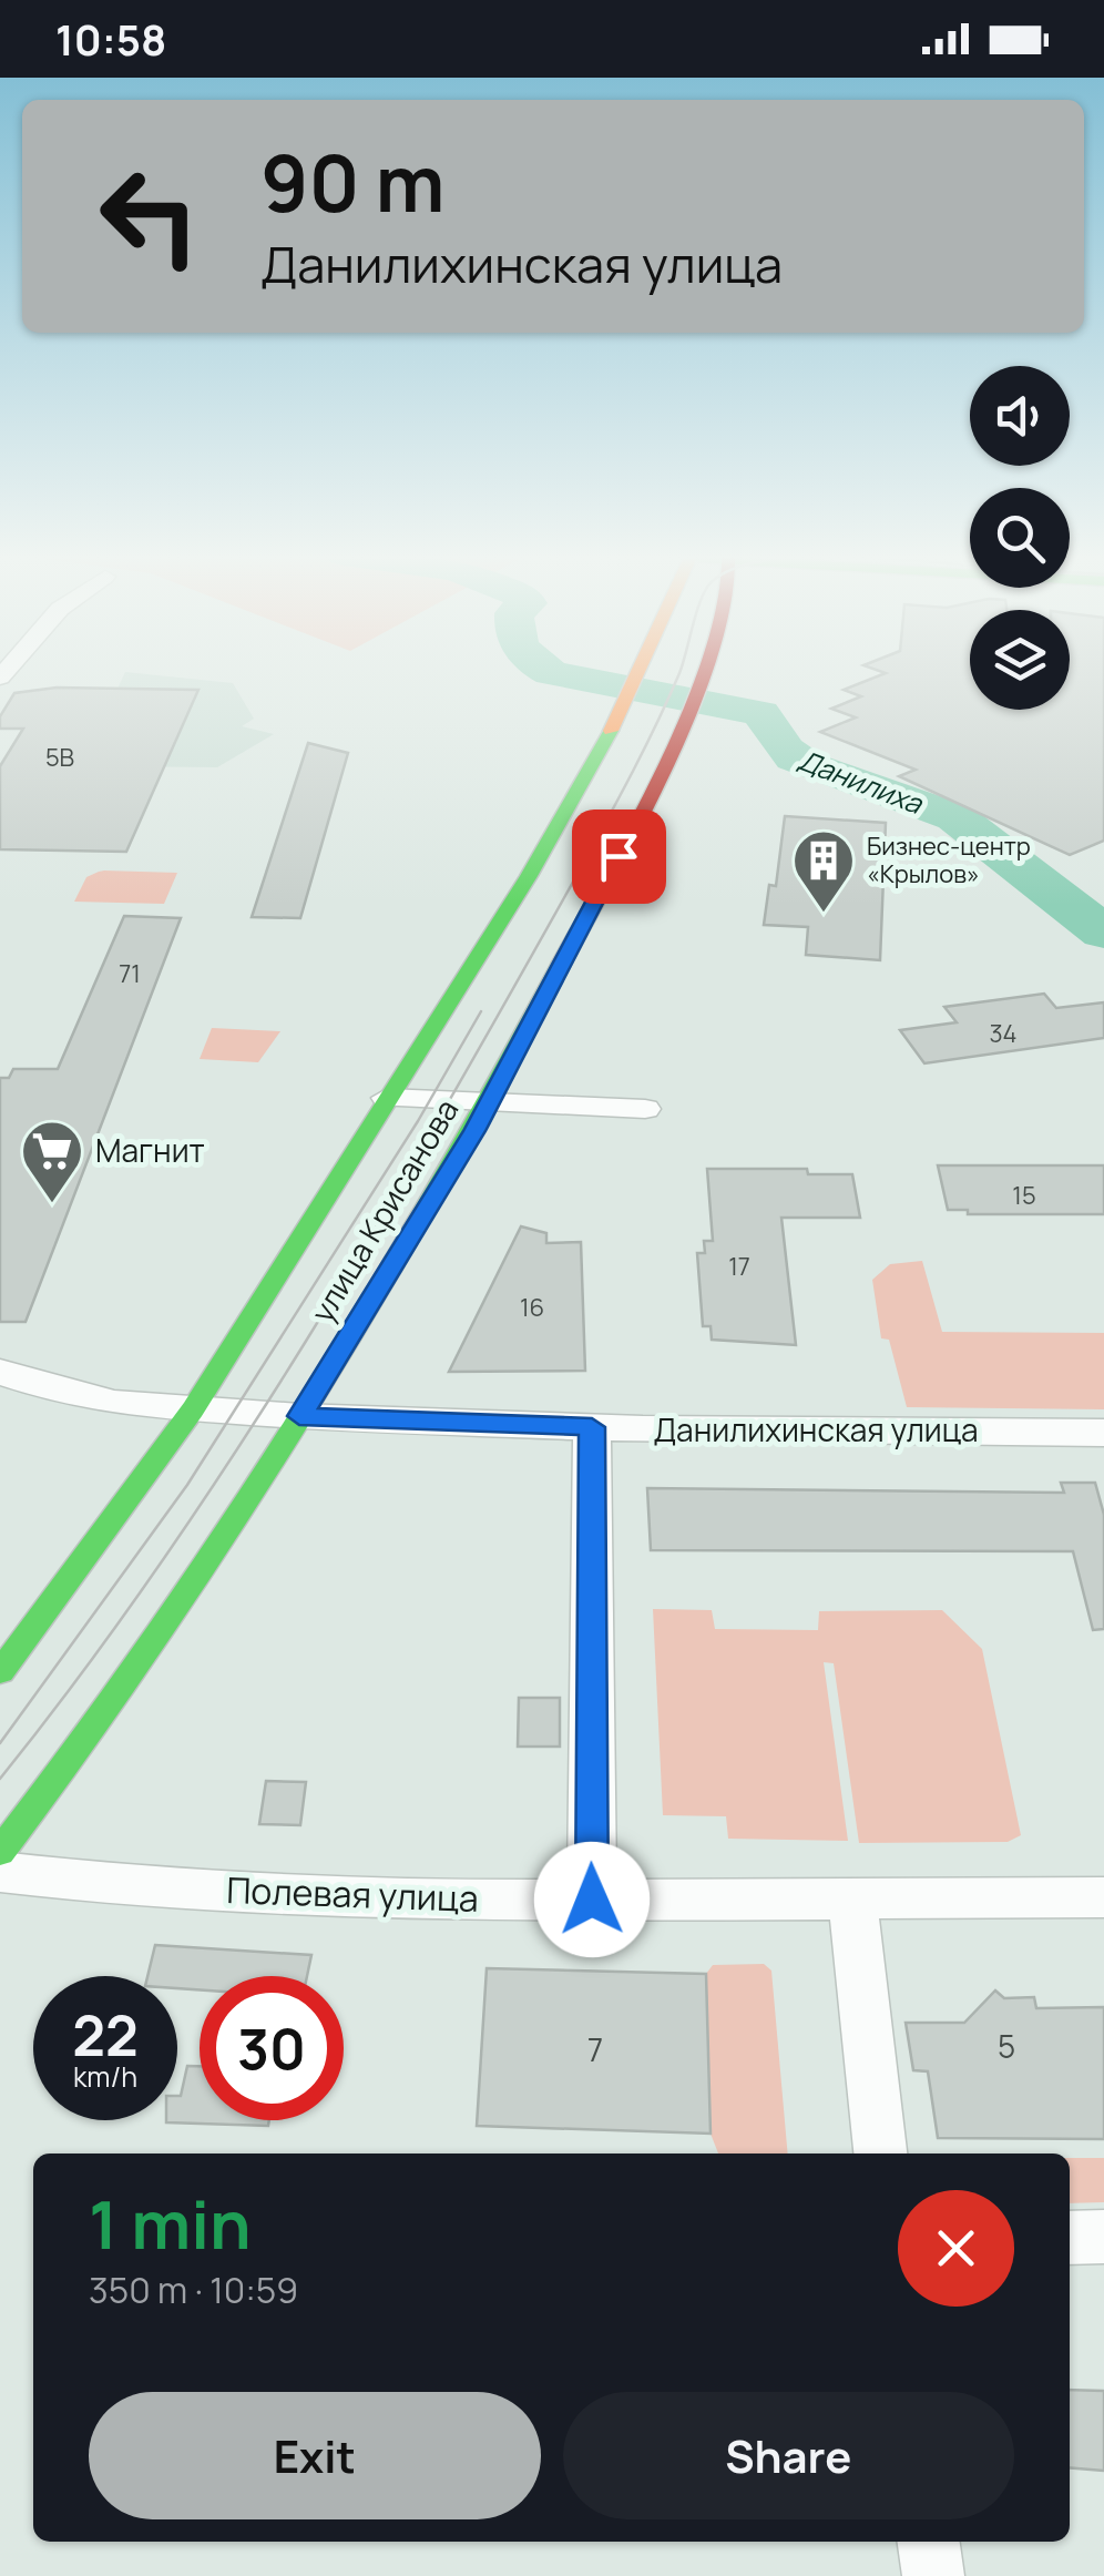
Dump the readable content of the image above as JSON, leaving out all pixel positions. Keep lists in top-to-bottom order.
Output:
{
  "streets": {
    "main road": ["улица Крисанова"],
    "street": ["Данилихинская улица", "Полевая улица"]
  },
  "crossings": [
    ["улица Крисанова", "Данилихинская улица"]
  ],
  "water": ["Данилиха"],
  "places": {
    "building": ["Бизнес-центр «Крылов»"],
    "supermarket": ["Магнит"]
  },
  "house_numbers": [
    "5В",
    "71",
    "34",
    "15",
    "17",
    "16",
    "5",
    "7"
  ],
  "page": {
    "status": "10:58",
    "turn": ["90 m", "Данилихинская улица"],
    "speed": "22 km/h",
    "limit": "30",
    "heading": ["1 min", "350 m · 10:59"],
    "buttons": ["Exit", "Share"]
  }
}
